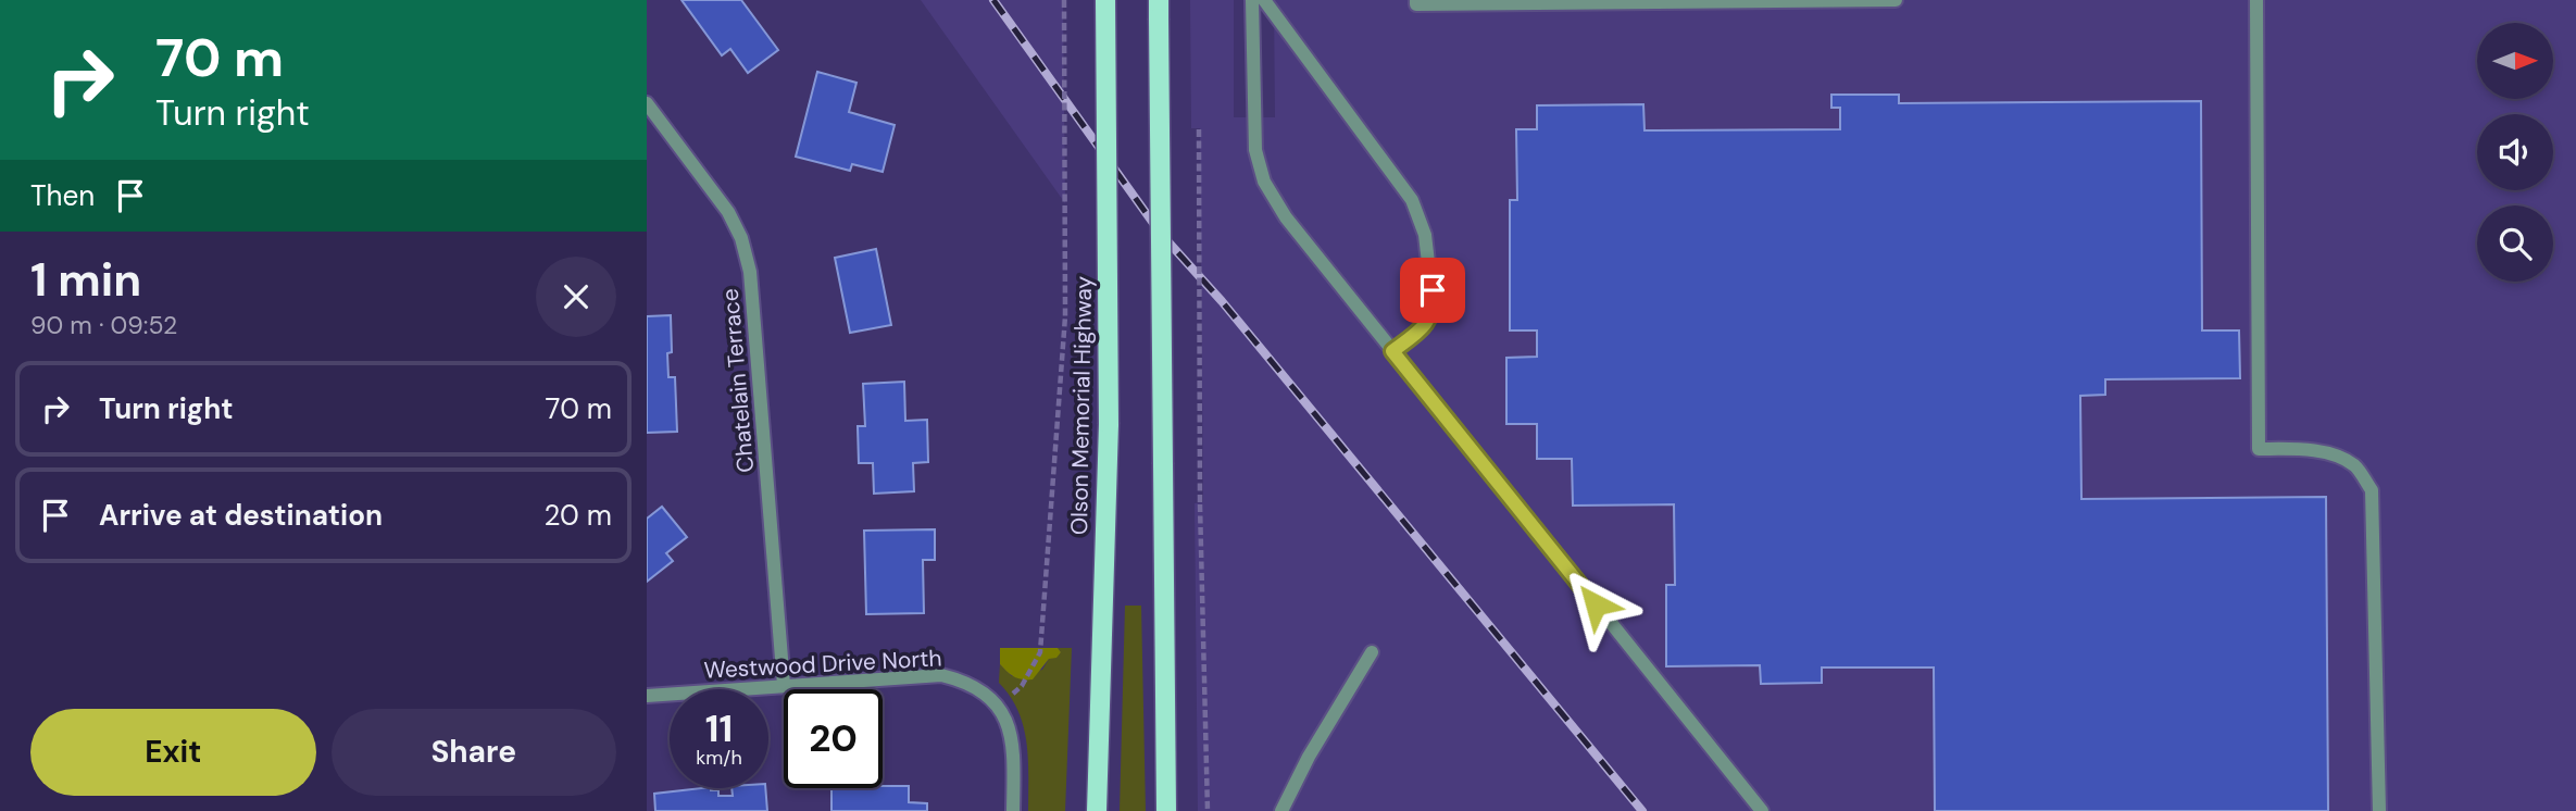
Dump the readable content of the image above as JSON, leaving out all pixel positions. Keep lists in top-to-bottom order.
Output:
{
  "streets": {
    "main road": ["Olson Memorial Highway"],
    "street": ["Chatelain Terrace", "Westwood Drive North"]
  },
  "crossings": [
    ["Chatelain Terrace", "Westwood Drive North"]
  ],
  "north": "right",
  "page": {
    "turn": ["70 m", "Turn right"],
    "then": "Then",
    "heading": ["1 min", "90 m · 09:52"],
    "list": [
      {
        "name": "Turn right",
        "value": "70 m"
      },
      {
        "name": "Arrive at destination",
        "value": "20 m"
      }
    ],
    "speed": "11 km/h",
    "limit": "20",
    "buttons": ["Exit", "Share"]
  }
}
